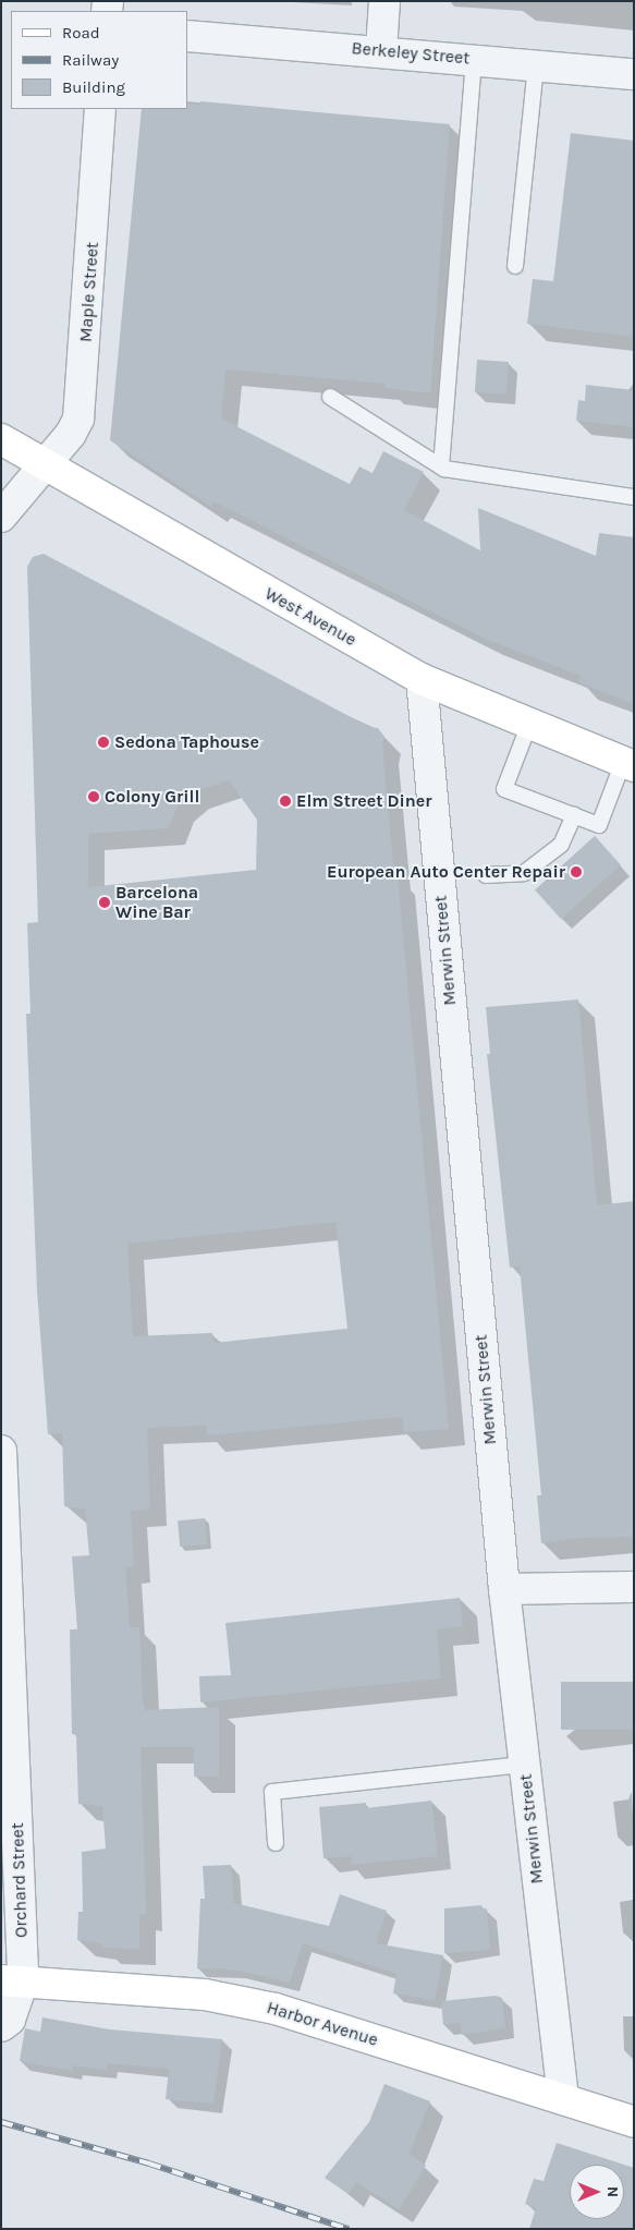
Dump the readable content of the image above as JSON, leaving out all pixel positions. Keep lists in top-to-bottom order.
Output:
{
  "streets": {
    "main road": ["West Avenue", "Harbor Avenue"],
    "street": [
      "Berkeley Street",
      "Maple Street",
      "Merwin Street",
      "Orchard Street"
    ]
  },
  "crossings": [
    ["Maple Street", "West Avenue"],
    ["West Avenue", "Merwin Street"],
    ["Merwin Street", "Harbor Avenue"],
    ["Orchard Street", "Harbor Avenue"]
  ],
  "places": [
    "Sedona Taphouse",
    "Colony Grill",
    "Elm Street Diner",
    "European Auto Center Repair",
    "Barcelona Wine Bar"
  ],
  "legend": ["Road", "Railway", "Building"],
  "north": "right"
}
